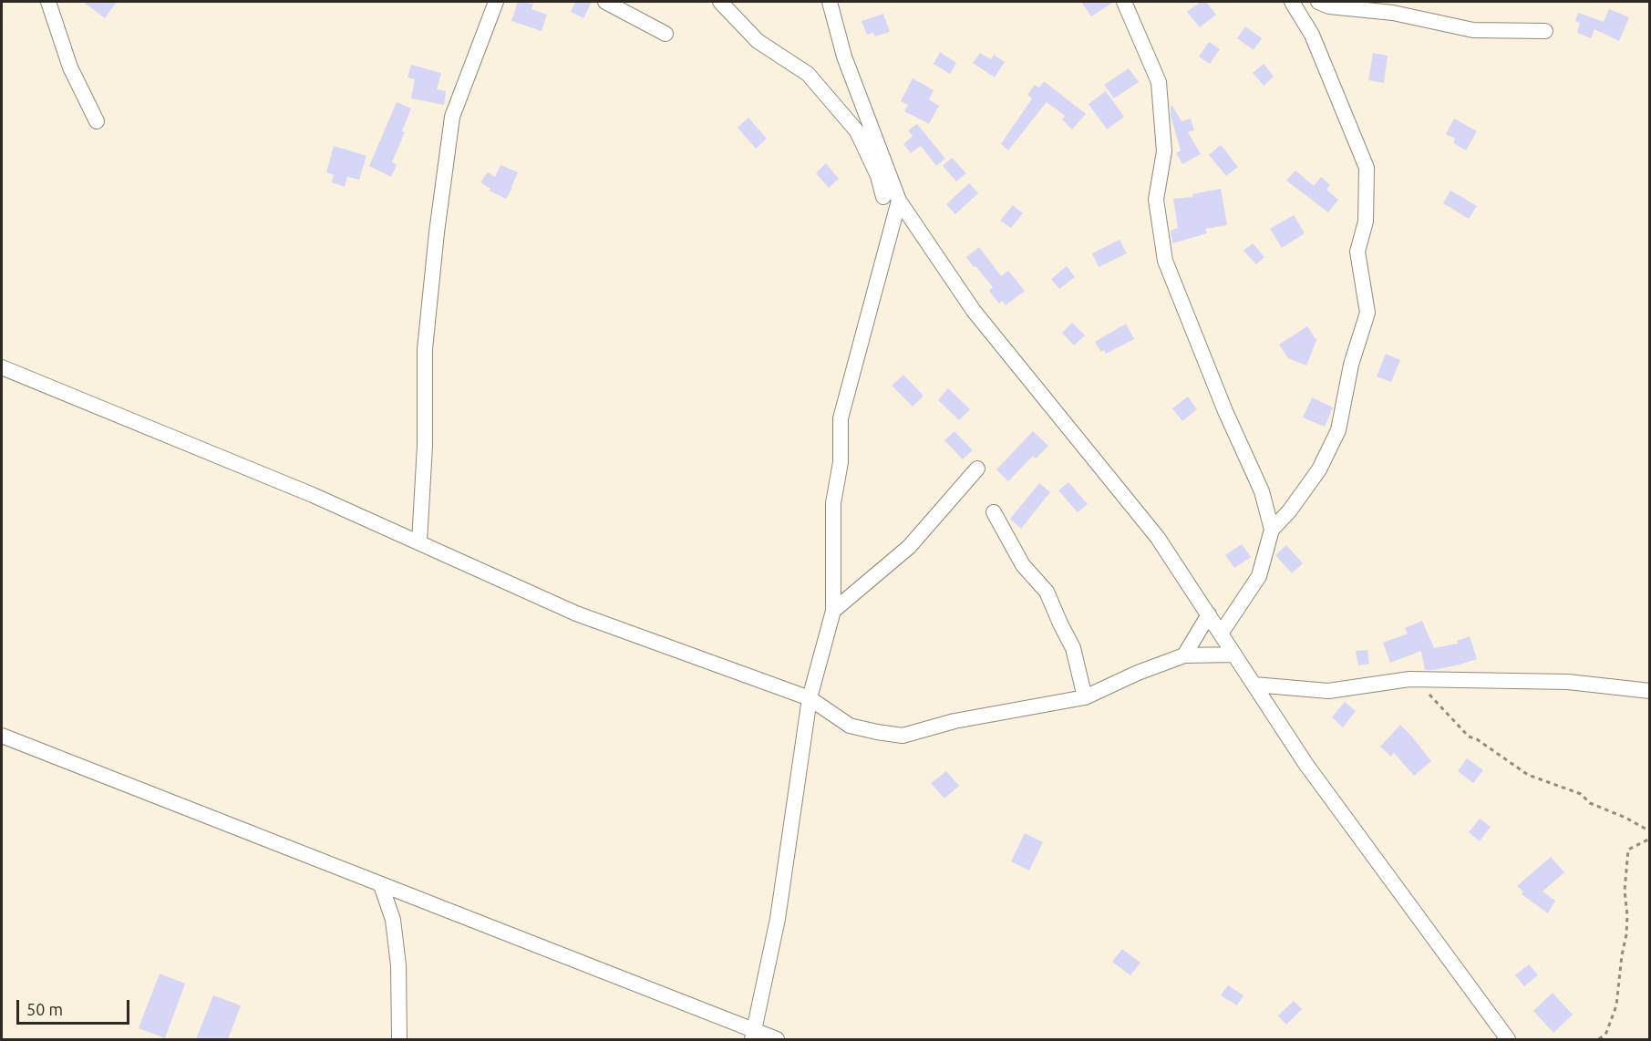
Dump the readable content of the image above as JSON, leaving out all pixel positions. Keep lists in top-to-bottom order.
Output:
{
  "scale_bar": "50 m"
}
